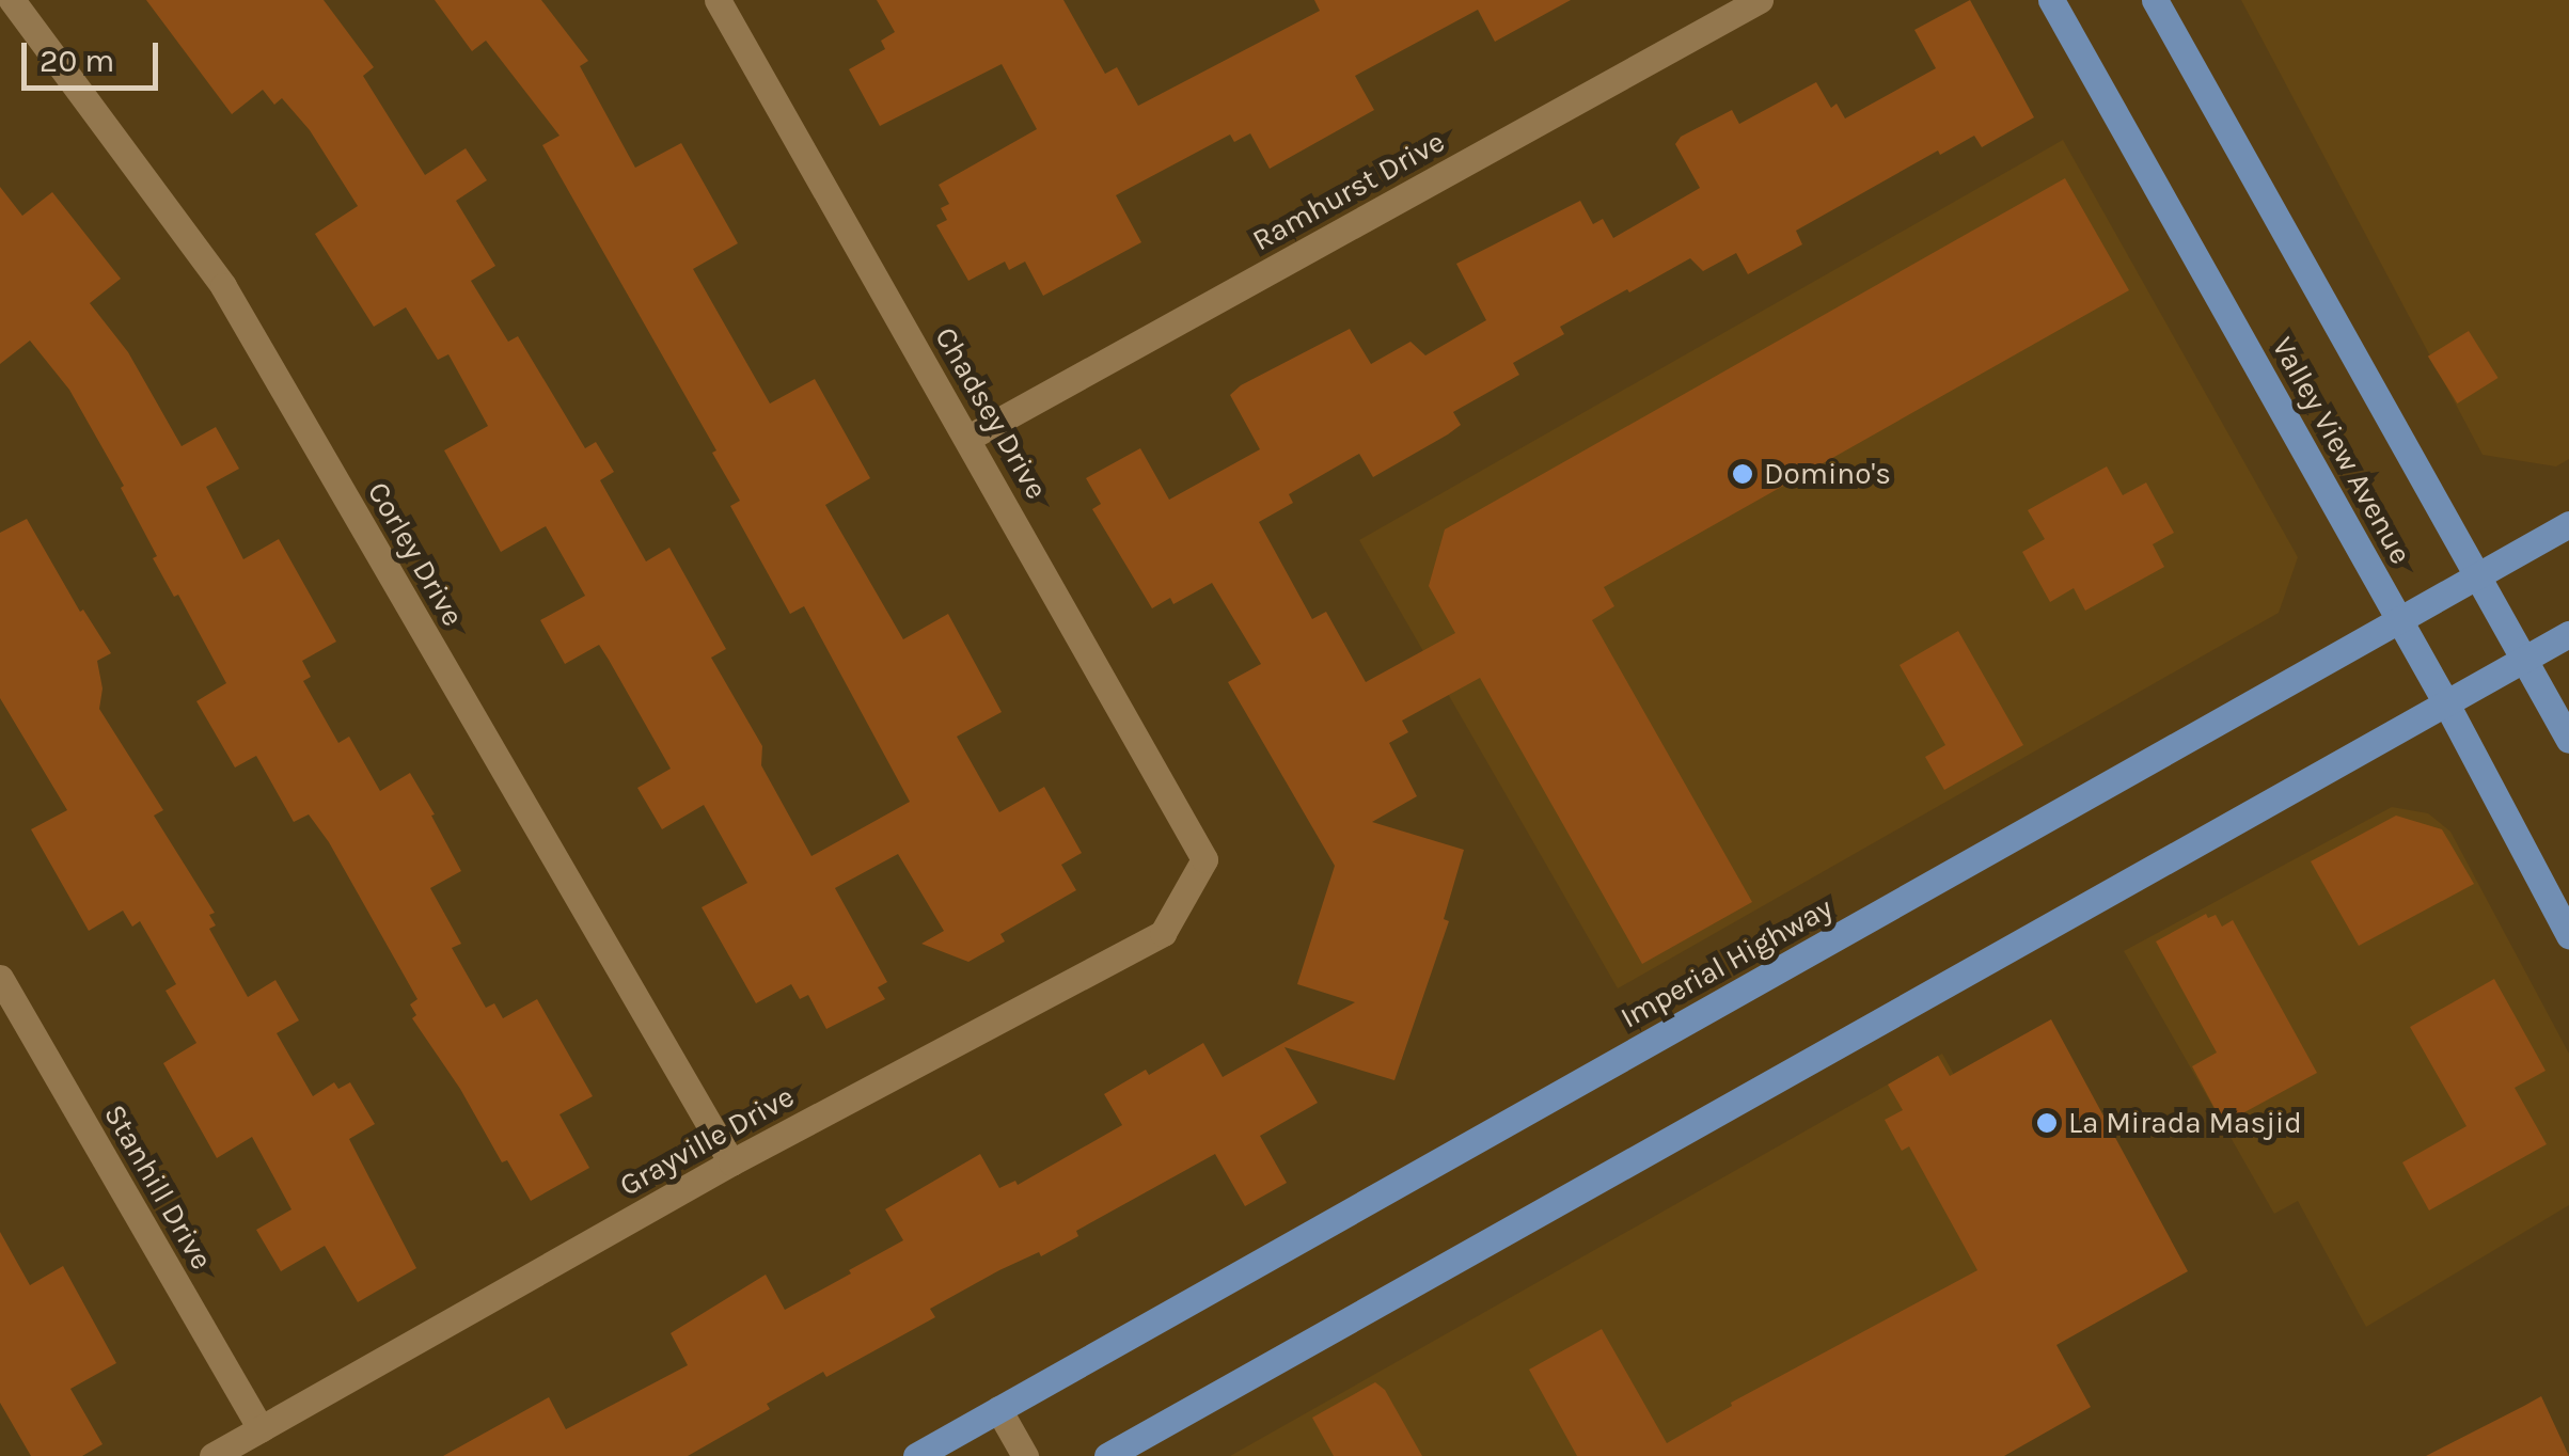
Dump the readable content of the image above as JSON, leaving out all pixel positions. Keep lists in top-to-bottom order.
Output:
{
  "streets": {
    "main road": ["Valley View Avenue", "Imperial Highway"],
    "street": [
      "Ramhurst Drive",
      "Chadsey Drive",
      "Corley Drive",
      "Grayville Drive",
      "Stanhill Drive"
    ]
  },
  "crossings": [
    ["Ramhurst Drive", "Chadsey Drive"],
    ["Chadsey Drive", "Grayville Drive"],
    ["Valley View Avenue", "Imperial Highway"],
    ["Corley Drive", "Grayville Drive"],
    ["Grayville Drive", "Stanhill Drive"]
  ],
  "places": ["Domino's", "La Mirada Masjid"],
  "scale_bar": "20 m"
}
